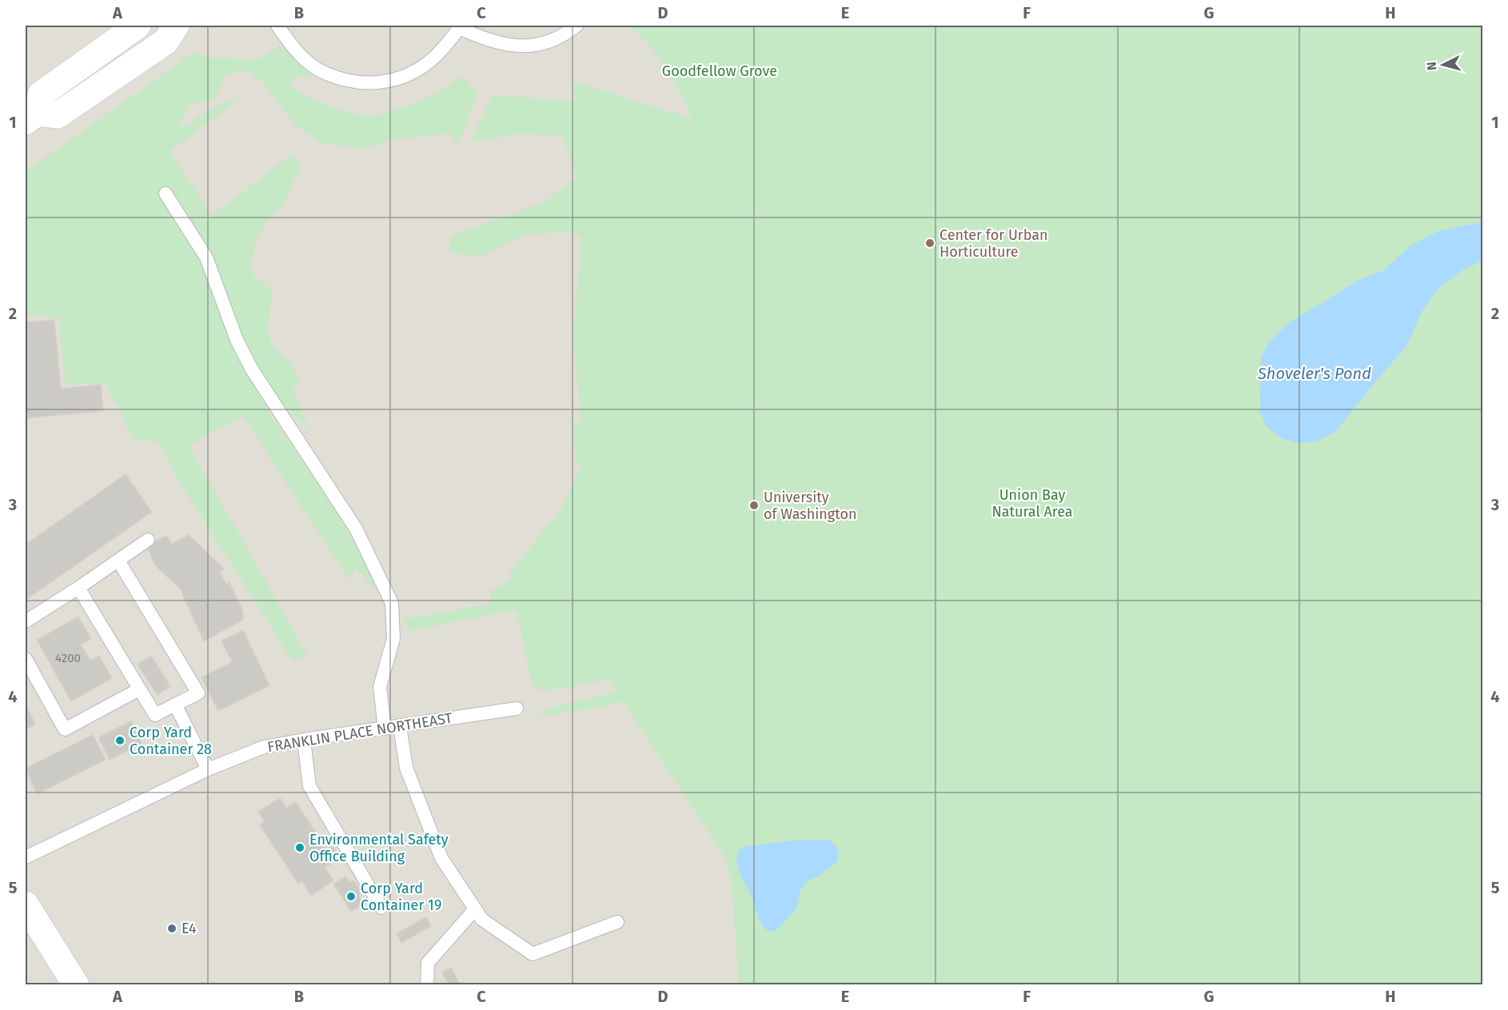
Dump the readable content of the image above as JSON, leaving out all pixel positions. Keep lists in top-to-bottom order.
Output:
{
  "streets": {
    "lane": ["FRANKLIN PLACE NORTHEAST"]
  },
  "water": ["Shoveler's Pond"],
  "parks": ["Goodfellow Grove", "Union Bay Natural Area"],
  "places": [
    "Center for Urban Horticulture",
    "University of Washington",
    "Corp Yard Container 28",
    "Environmental Safety Office Building",
    "Corp Yard Container 19",
    "E4"
  ],
  "house_numbers": ["4200"],
  "north": "left",
  "grid": {
    "columns": [
      "A",
      "B",
      "C",
      "D",
      "E",
      "F",
      "G",
      "H"
    ],
    "rows": [
      "1",
      "2",
      "3",
      "4",
      "5"
    ]
  }
}
